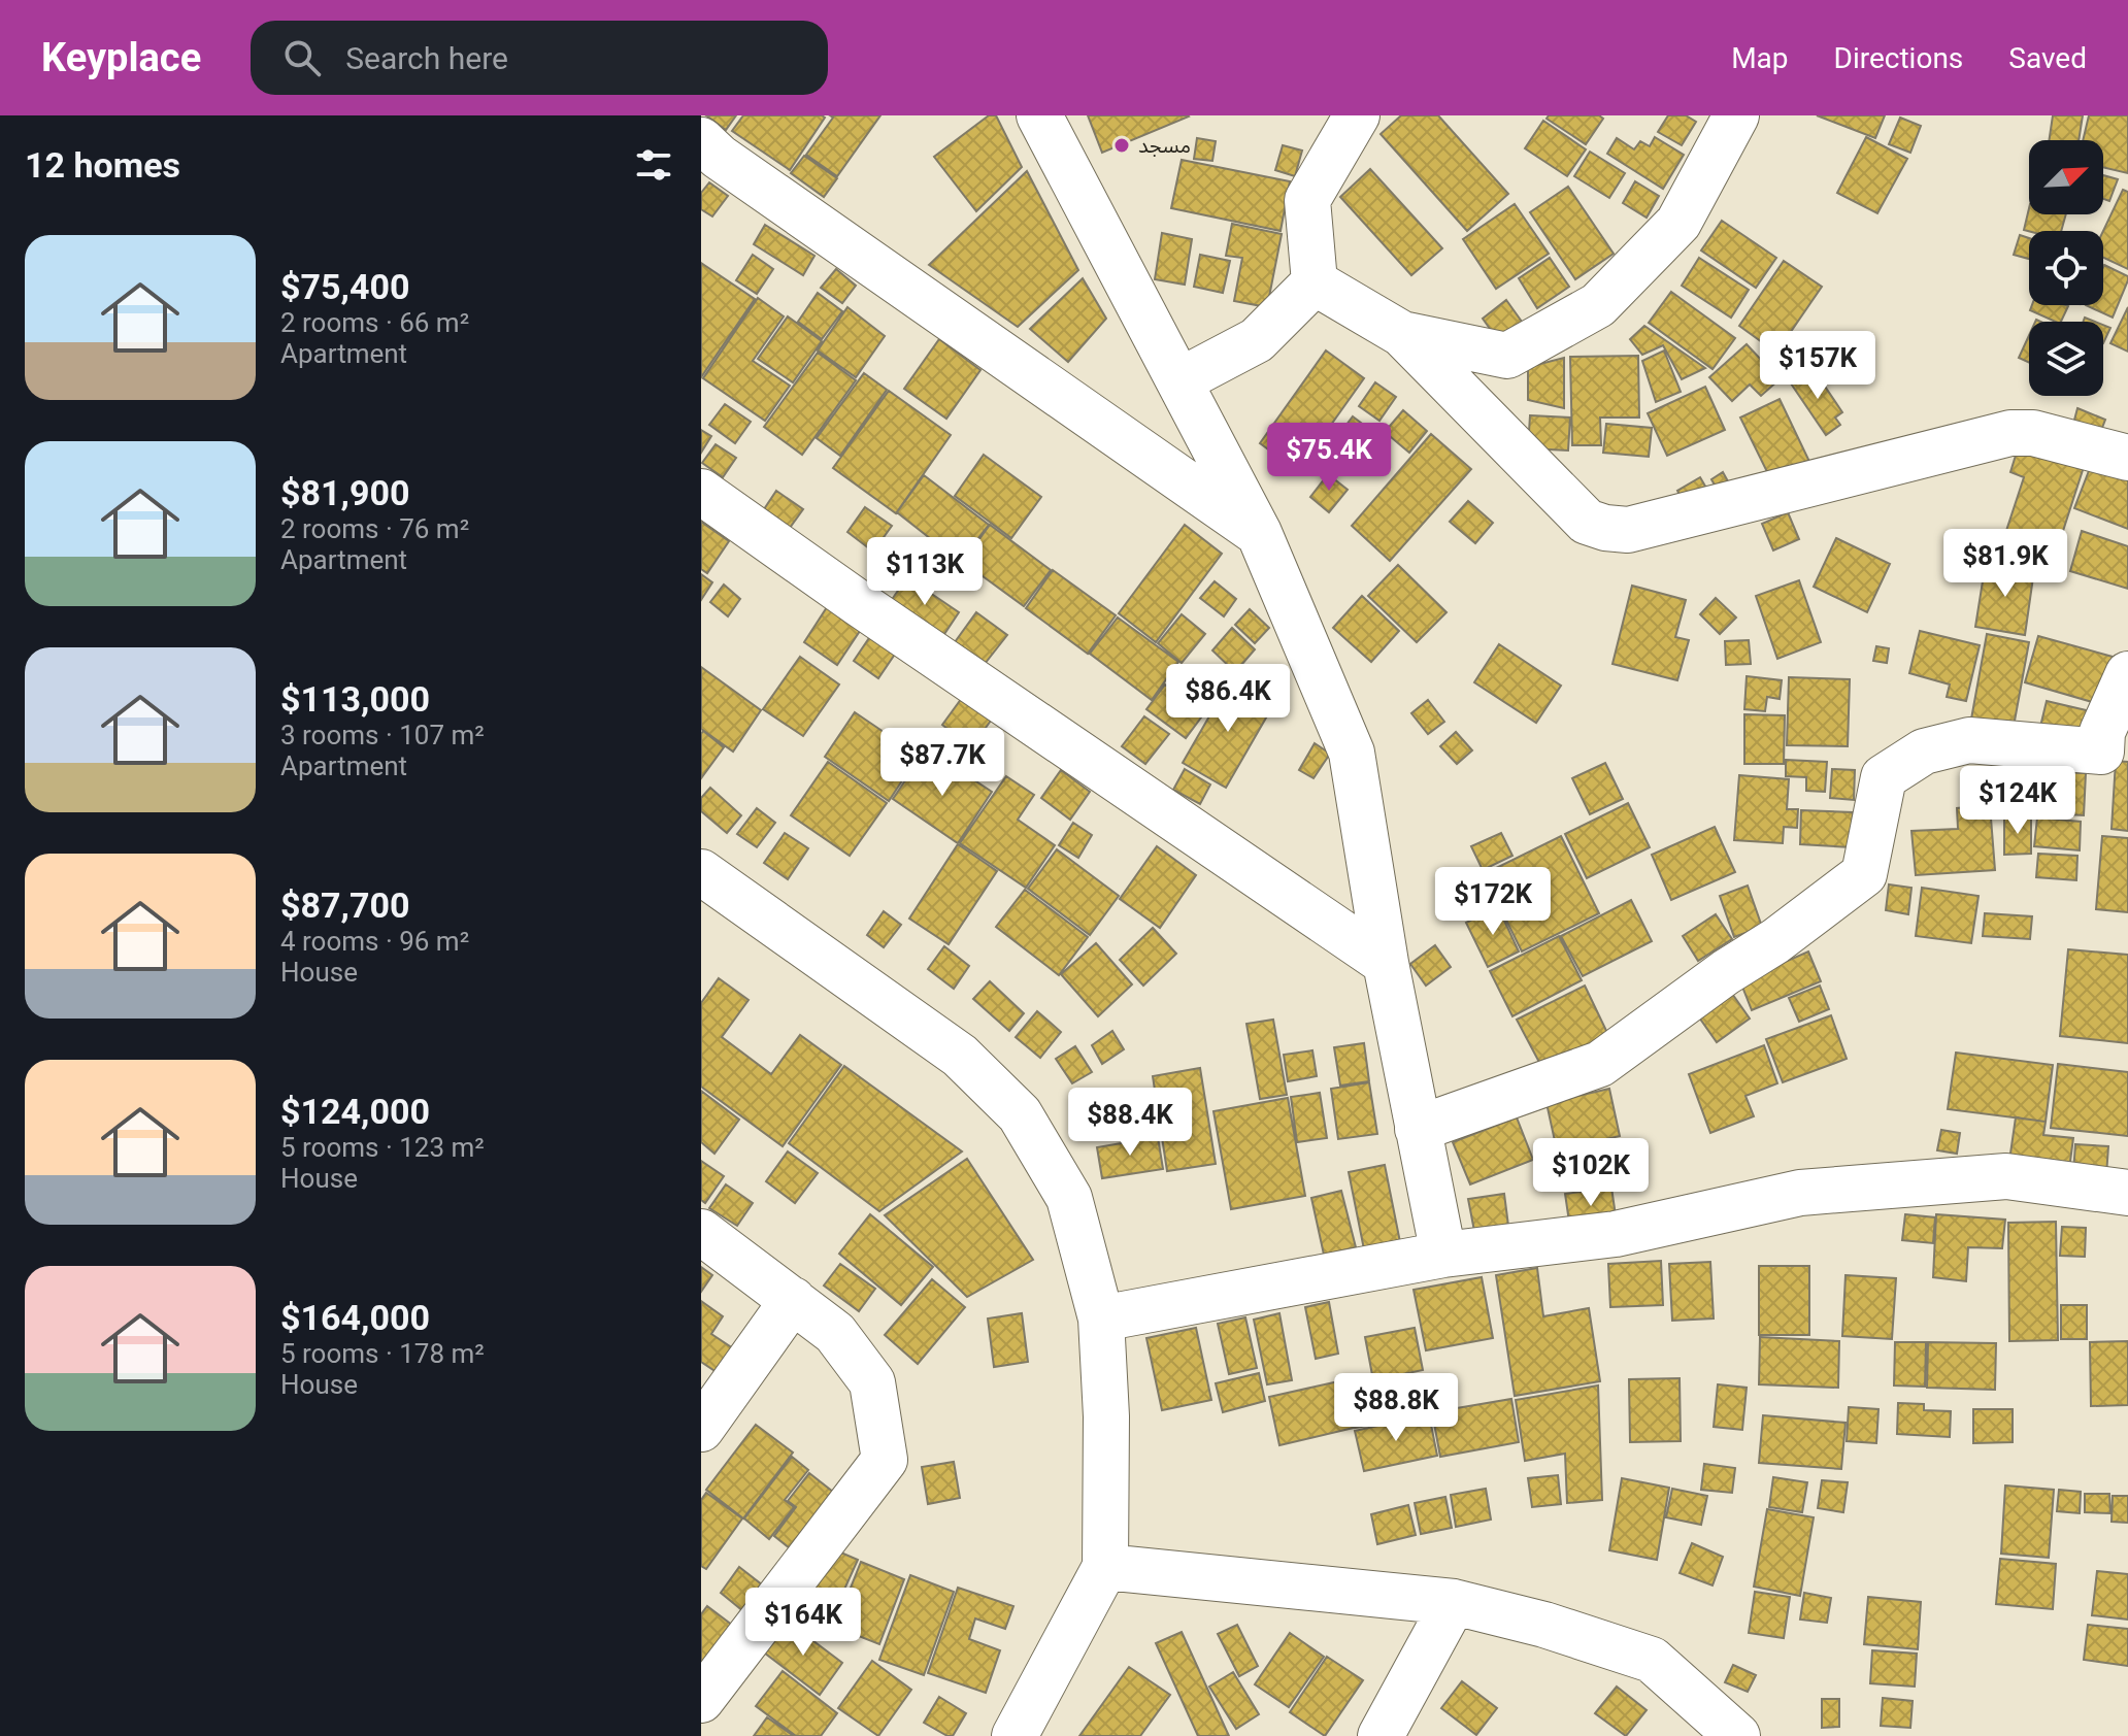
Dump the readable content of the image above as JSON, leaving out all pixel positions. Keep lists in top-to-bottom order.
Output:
{
  "places": ["مسجد"],
  "north": "top right",
  "page": {
    "header": "Keyplace",
    "search": "Search here",
    "nav": ["Map", "Directions", "Saved"],
    "heading": "12 homes",
    "list": [
      {
        "name": "$75,400",
        "note": "2 rooms · 66 m² · Apartment"
      },
      {
        "name": "$81,900",
        "note": "2 rooms · 76 m² · Apartment"
      },
      {
        "name": "$113,000",
        "note": "3 rooms · 107 m² · Apartment"
      },
      {
        "name": "$87,700",
        "note": "4 rooms · 96 m² · House"
      },
      {
        "name": "$124,000",
        "note": "5 rooms · 123 m² · House"
      },
      {
        "name": "$164,000",
        "note": "5 rooms · 178 m² · House"
      }
    ],
    "price": [
      "$157K",
      "$75.4K",
      "$81.9K",
      "$113K",
      "$86.4K",
      "$87.7K",
      "$124K",
      "$172K",
      "$88.4K",
      "$102K",
      "$88.8K",
      "$164K"
    ]
  }
}
